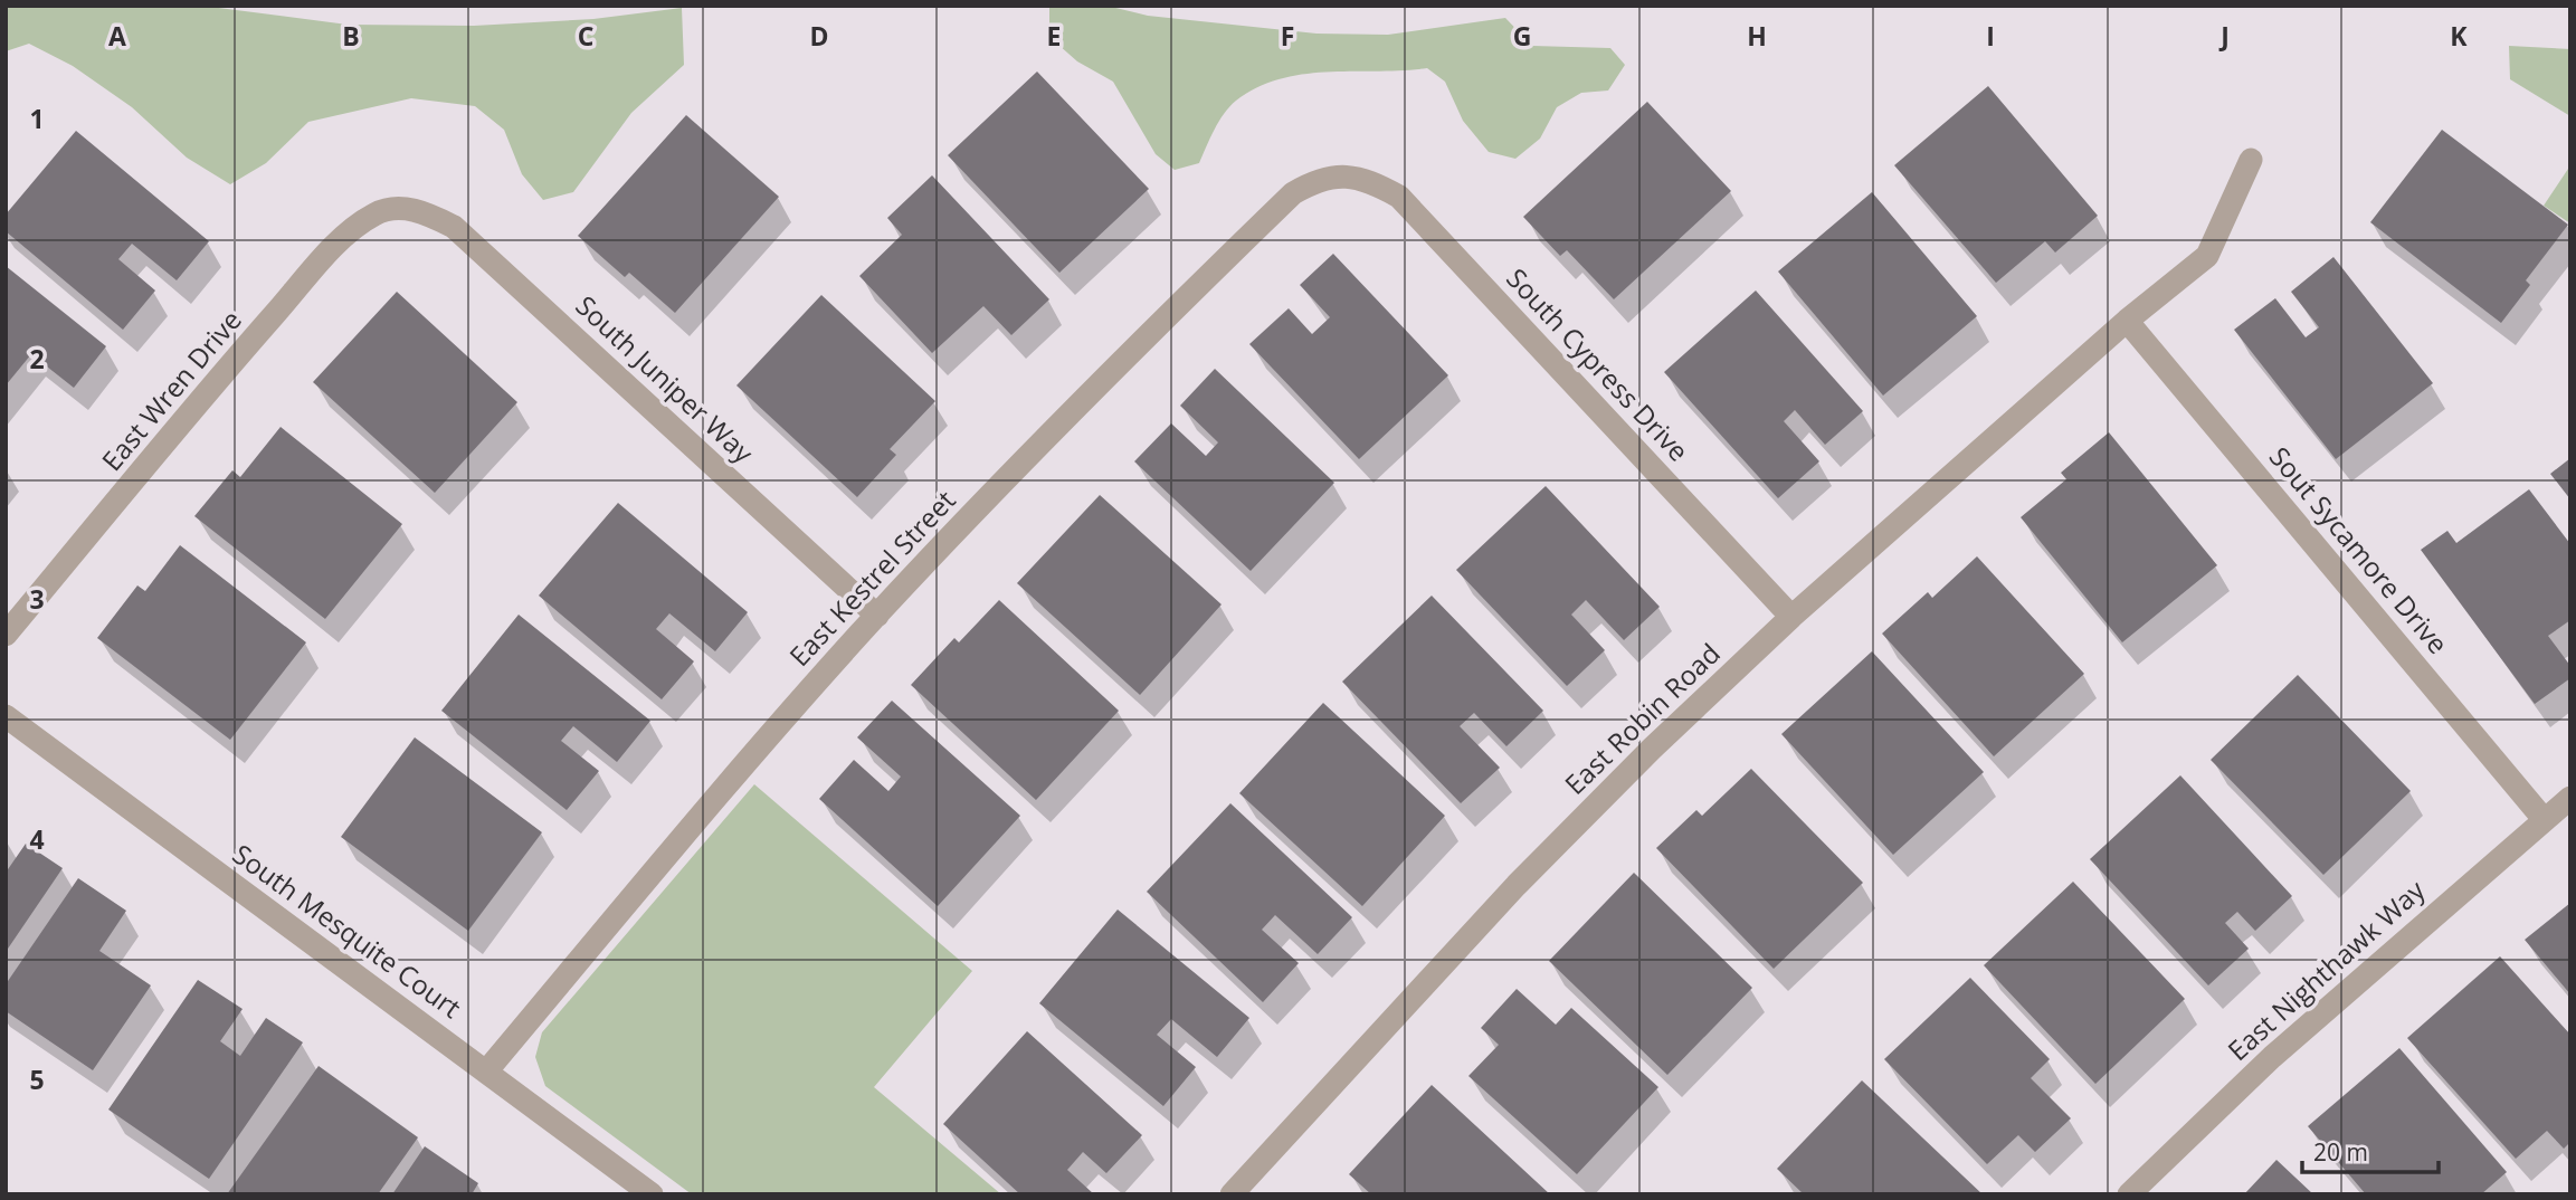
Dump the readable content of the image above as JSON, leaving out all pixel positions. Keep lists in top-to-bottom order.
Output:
{
  "streets": {
    "street": [
      "South Cypress Drive",
      "South Juniper Way",
      "East Wren Drive",
      "Sout Sycamore Drive",
      "East Kestrel Street",
      "East Robin Road",
      "South Mesquite Court",
      "East Nighthawk Way"
    ]
  },
  "crossings": [
    ["South Cypress Drive", "East Kestrel Street"],
    ["South Cypress Drive", "East Robin Road"],
    ["South Juniper Way", "East Wren Drive"],
    ["South Juniper Way", "East Kestrel Street"],
    ["Sout Sycamore Drive", "East Robin Road"],
    ["Sout Sycamore Drive", "East Nighthawk Way"],
    ["East Kestrel Street", "South Mesquite Court"]
  ],
  "scale_bar": "20 m",
  "grid": {
    "columns": [
      "A",
      "B",
      "C",
      "D",
      "E",
      "F",
      "G",
      "H",
      "I",
      "J",
      "K"
    ],
    "rows": [
      "1",
      "2",
      "3",
      "4",
      "5"
    ]
  }
}
